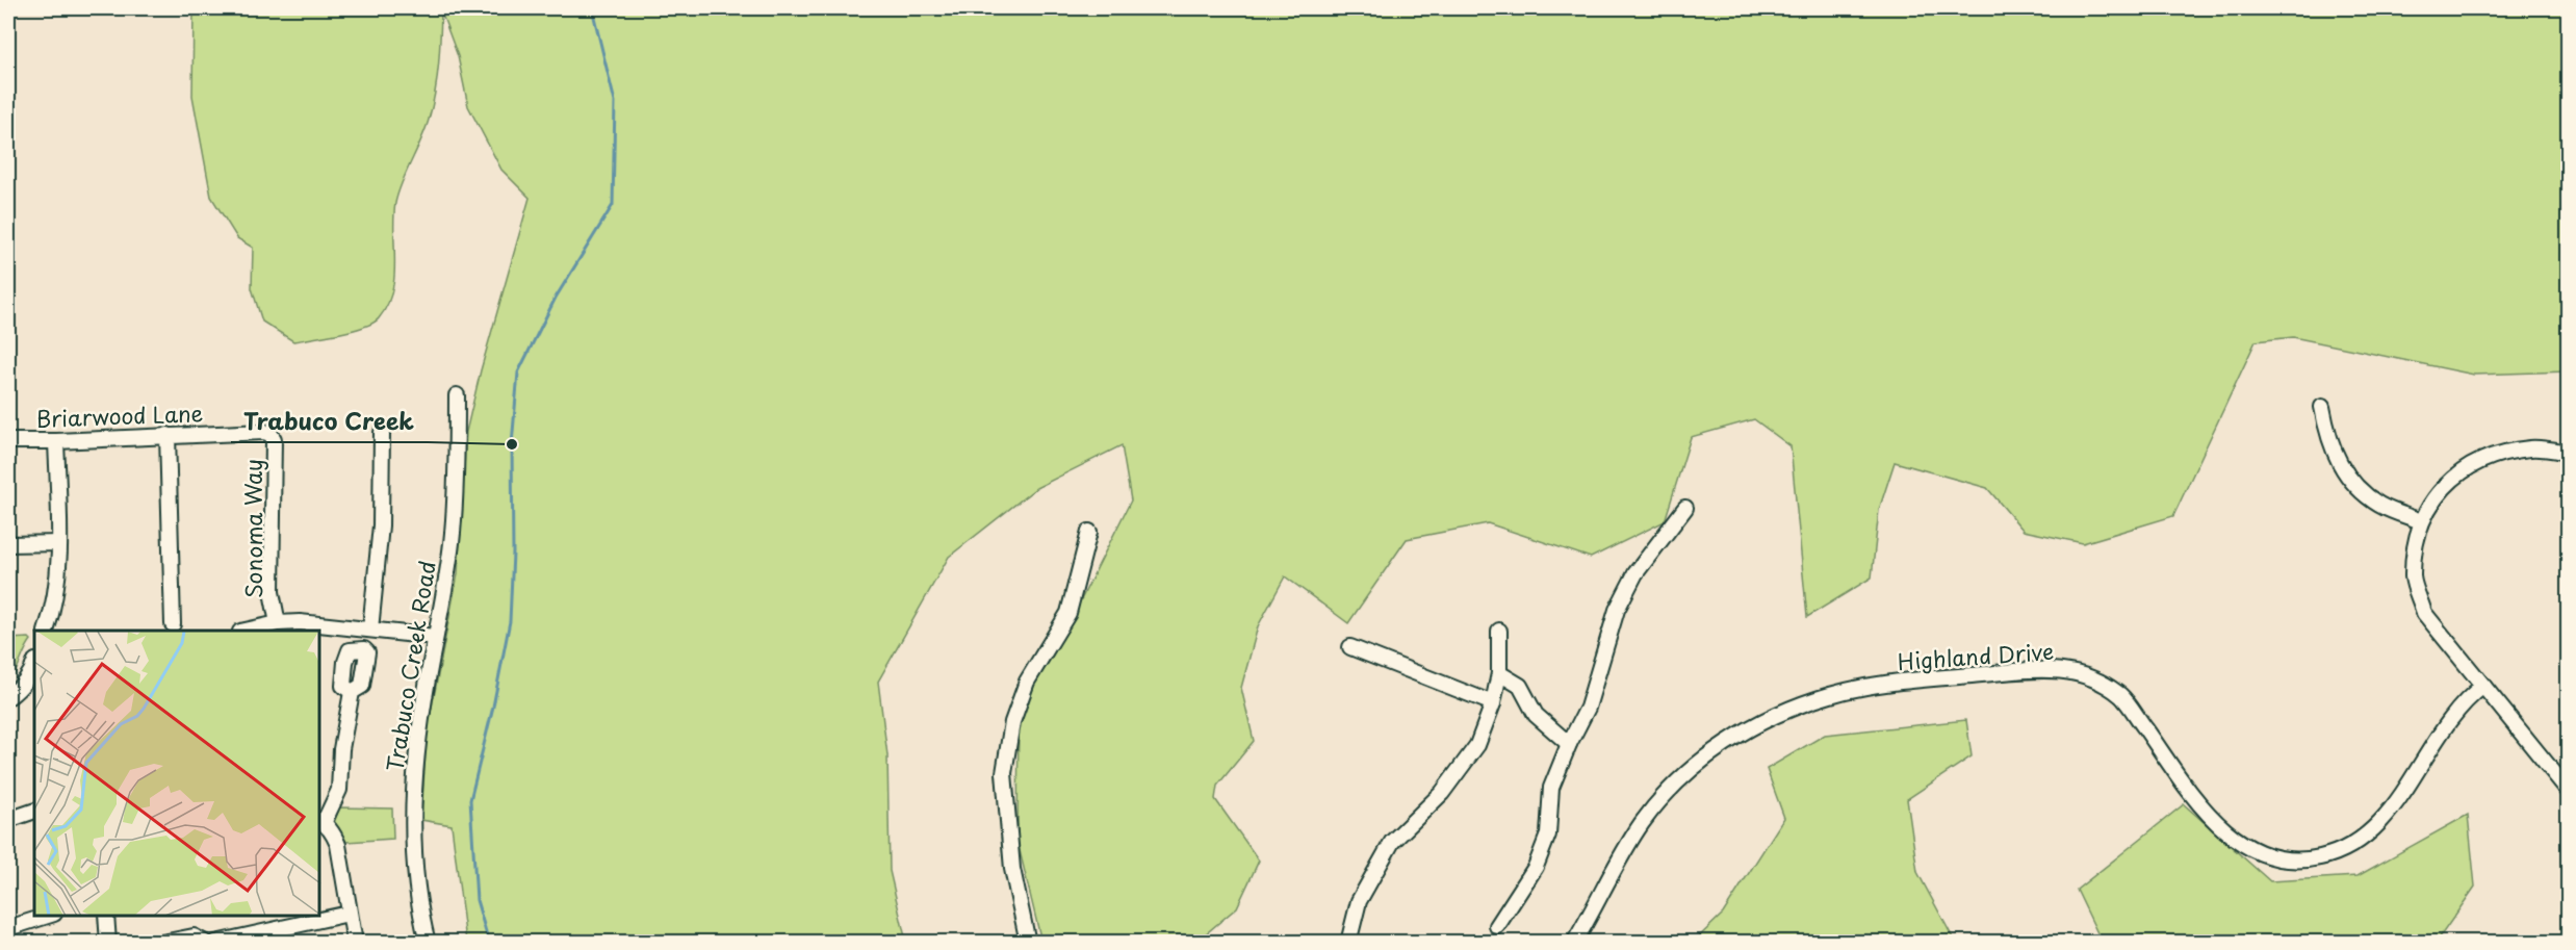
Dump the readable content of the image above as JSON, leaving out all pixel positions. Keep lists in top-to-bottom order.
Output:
{
  "streets": {
    "street": [
      "Briarwood Lane",
      "Sonoma Way",
      "Highland Drive",
      "Trabuco Creek Road"
    ]
  },
  "crossings": [
    ["Briarwood Lane", "Sonoma Way"]
  ],
  "places": ["Trabuco Creek"]
}
